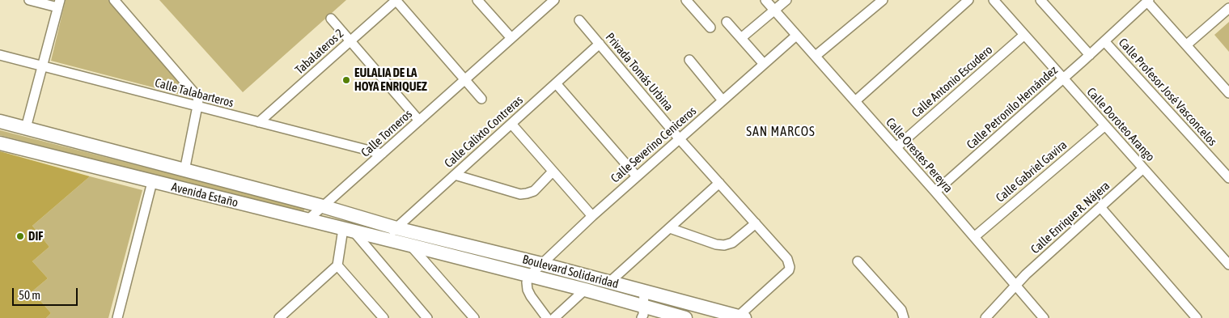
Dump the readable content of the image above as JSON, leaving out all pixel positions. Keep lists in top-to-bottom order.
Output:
{
  "streets": {
    "main road": ["Avenida Estaño", "Boulevard Solidaridad"],
    "street": [
      "Tabalateros 2",
      "Privada Tomás Urbina",
      "Calle Antonio Escudero",
      "Calle Profesor José Vasconcelos",
      "Calle Talabarteros",
      "Calle Petronilo Hernández",
      "Calle Doroteo Arango",
      "Calle Calixto Contreras",
      "Calle Torneros",
      "Calle Severino Ceniceros",
      "Calle Orestes Pereyra",
      "Calle Gabriel Gavira",
      "Calle Enrique R. Nájera"
    ]
  },
  "crossings": [
    ["Tabalateros 2", "Calle Talabarteros"],
    ["Privada Tomás Urbina", "Calle Calixto Contreras"],
    ["Privada Tomás Urbina", "Calle Severino Ceniceros"],
    ["Calle Antonio Escudero", "Calle Doroteo Arango"],
    ["Calle Antonio Escudero", "Calle Orestes Pereyra"],
    ["Calle Profesor José Vasconcelos", "Calle Petronilo Hernández"],
    ["Calle Talabarteros", "Calle Torneros"],
    ["Calle Petronilo Hernández", "Calle Doroteo Arango"],
    ["Calle Petronilo Hernández", "Calle Orestes Pereyra"],
    ["Calle Doroteo Arango", "Calle Gabriel Gavira"],
    ["Calle Doroteo Arango", "Calle Enrique R. Nájera"],
    ["Calle Calixto Contreras", "Avenida Estaño"],
    ["Calle Calixto Contreras", "Boulevard Solidaridad"],
    ["Calle Torneros", "Avenida Estaño"],
    ["Calle Severino Ceniceros", "Calle Orestes Pereyra"],
    ["Calle Severino Ceniceros", "Boulevard Solidaridad"],
    ["Calle Orestes Pereyra", "Calle Gabriel Gavira"],
    ["Calle Orestes Pereyra", "Calle Enrique R. Nájera"],
    ["Avenida Estaño", "Boulevard Solidaridad"]
  ],
  "districts": ["SAN MARCOS"],
  "places": ["EULALIA DE LA HOYA ENRIQUEZ", "DIF"],
  "scale_bar": "50 m"
}
